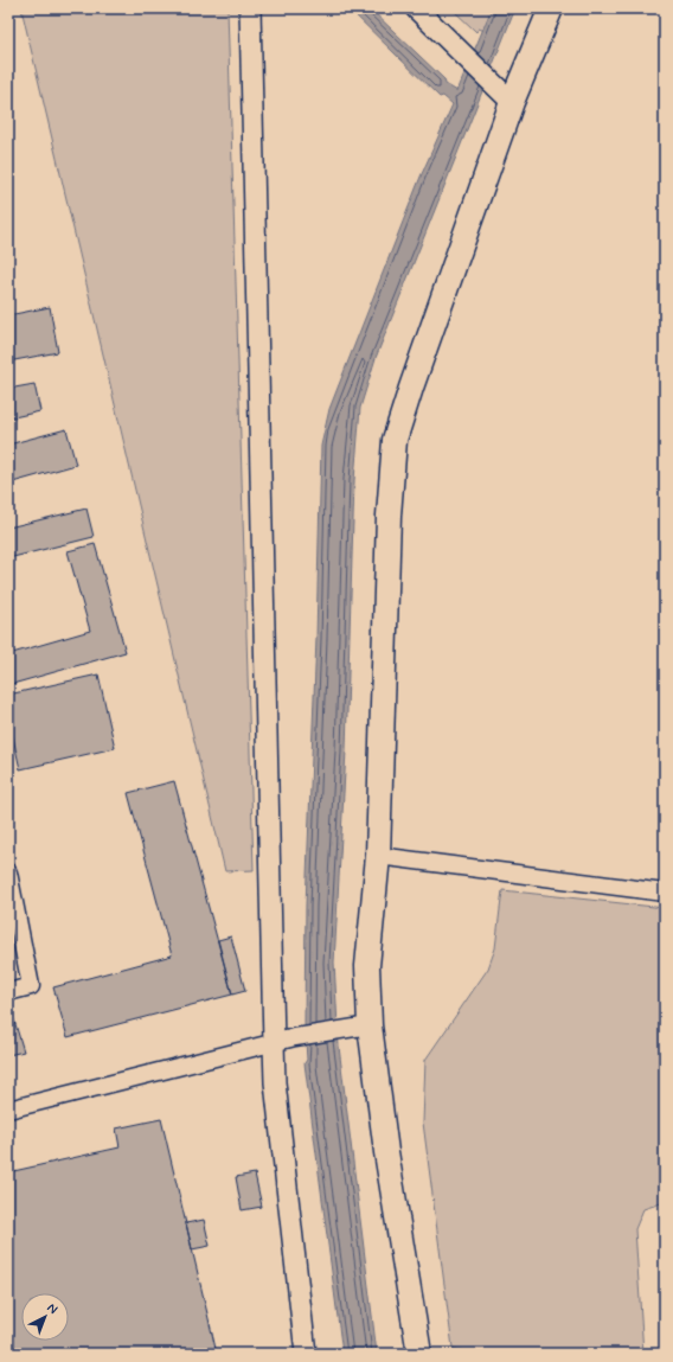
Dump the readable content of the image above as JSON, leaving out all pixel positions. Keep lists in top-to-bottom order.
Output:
{
  "north": "top right"
}
